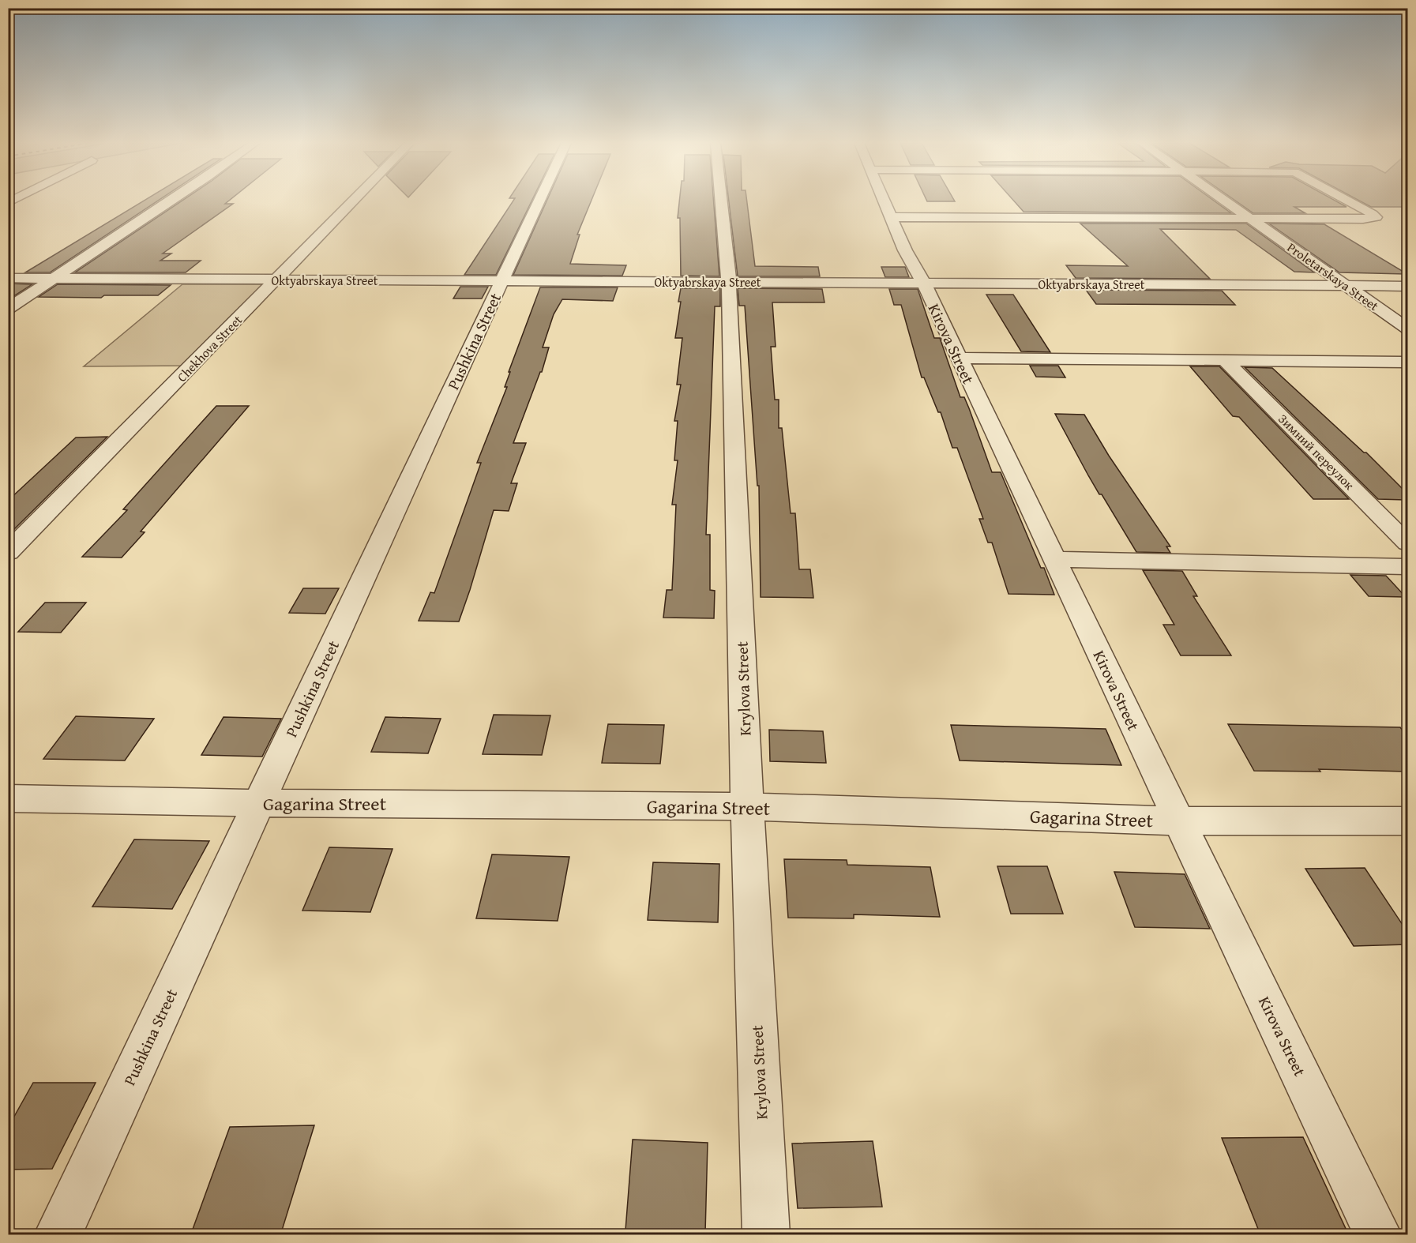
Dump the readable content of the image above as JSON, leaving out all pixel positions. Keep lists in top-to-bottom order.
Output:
{
  "streets": {
    "street": [
      "Proletarskaya Street",
      "Oktyabrskaya Street",
      "Pushkina Street",
      "Kirova Street",
      "Chekhova Street",
      "Зимний переулок",
      "Krylova Street",
      "Gagarina Street"
    ]
  },
  "crossings": [
    ["Proletarskaya Street", "Oktyabrskaya Street"],
    ["Oktyabrskaya Street", "Pushkina Street"],
    ["Oktyabrskaya Street", "Kirova Street"],
    ["Oktyabrskaya Street", "Chekhova Street"],
    ["Oktyabrskaya Street", "Krylova Street"],
    ["Pushkina Street", "Gagarina Street"],
    ["Kirova Street", "Gagarina Street"],
    ["Krylova Street", "Gagarina Street"]
  ]
}
